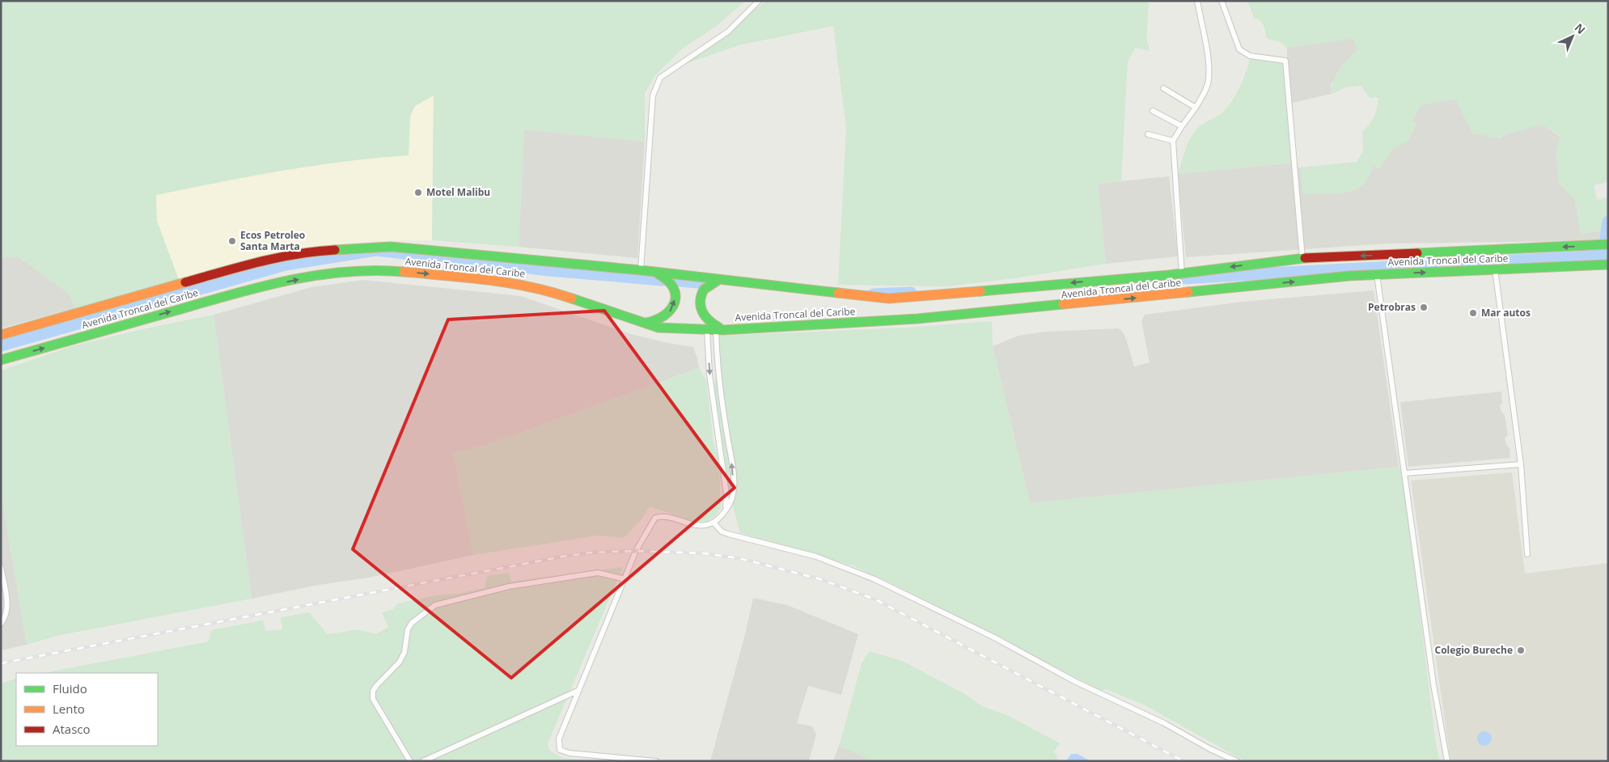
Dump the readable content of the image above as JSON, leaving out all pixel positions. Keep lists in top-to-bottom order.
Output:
{
  "streets": {
    "highway": ["Avenida Troncal del Caribe"]
  },
  "places": [
    "Motel Malibu",
    "Ecos Petroleo Santa Marta",
    "Petrobras",
    "Mar autos",
    "Colegio Bureche"
  ],
  "legend": ["Fluido", "Lento", "Atasco"],
  "north": "top right"
}
